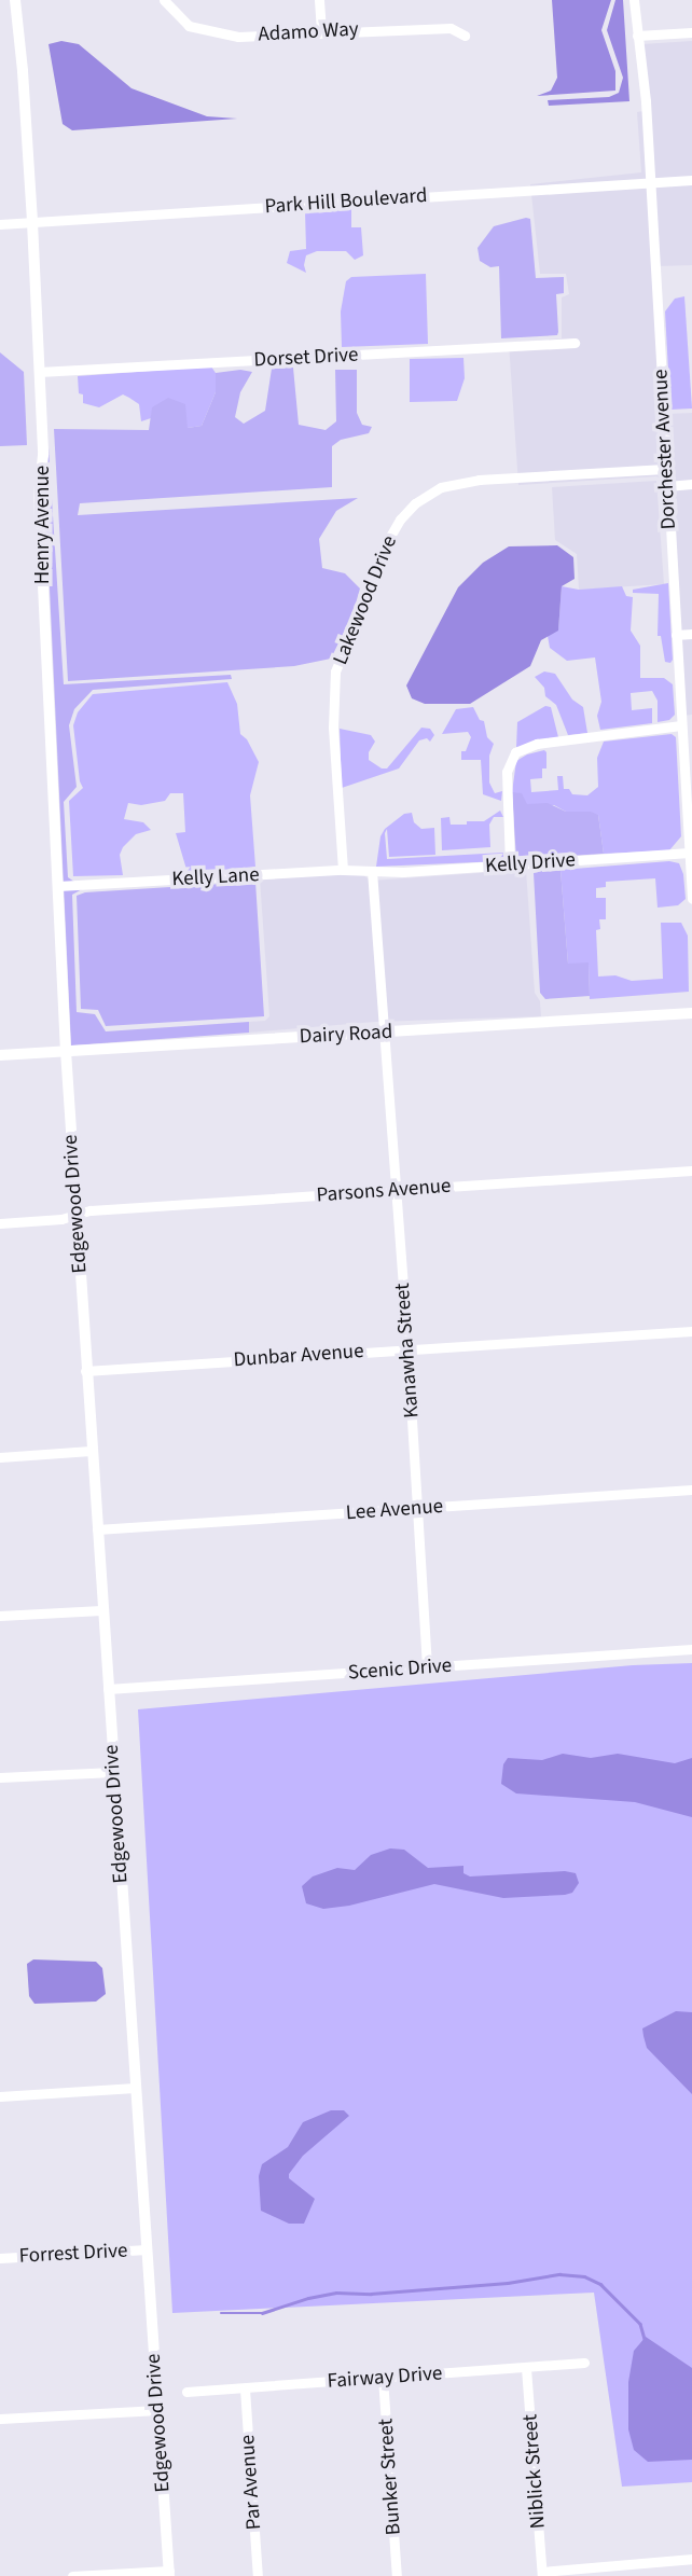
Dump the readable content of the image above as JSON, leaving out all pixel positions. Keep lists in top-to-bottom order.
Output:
{
  "streets": {
    "street": [
      "Adamo Way",
      "Park Hill Boulevard",
      "Dorset Drive",
      "Dorchester Avenue",
      "Henry Avenue",
      "Lakewood Drive",
      "Kelly Drive",
      "Kelly Lane",
      "Dairy Road",
      "Parsons Avenue",
      "Edgewood Drive",
      "Kanawha Street",
      "Dunbar Avenue",
      "Lee Avenue",
      "Scenic Drive",
      "Forrest Drive",
      "Fairway Drive",
      "Niblick Street",
      "Bunker Street",
      "Par Avenue"
    ]
  },
  "crossings": [
    ["Park Hill Boulevard", "Dorchester Avenue"],
    ["Park Hill Boulevard", "Henry Avenue"],
    ["Dorset Drive", "Henry Avenue"],
    ["Dorchester Avenue", "Lakewood Drive"],
    ["Dorchester Avenue", "Kelly Drive"],
    ["Henry Avenue", "Kelly Lane"],
    ["Henry Avenue", "Dairy Road"],
    ["Henry Avenue", "Edgewood Drive"],
    ["Lakewood Drive", "Kelly Lane"],
    ["Kelly Drive", "Kelly Lane"],
    ["Kelly Drive", "Kanawha Street"],
    ["Kelly Lane", "Kanawha Street"],
    ["Dairy Road", "Edgewood Drive"],
    ["Dairy Road", "Kanawha Street"],
    ["Parsons Avenue", "Edgewood Drive"],
    ["Parsons Avenue", "Kanawha Street"],
    ["Edgewood Drive", "Dunbar Avenue"],
    ["Edgewood Drive", "Lee Avenue"],
    ["Edgewood Drive", "Scenic Drive"],
    ["Edgewood Drive", "Forrest Drive"],
    ["Kanawha Street", "Dunbar Avenue"],
    ["Kanawha Street", "Lee Avenue"],
    ["Kanawha Street", "Scenic Drive"],
    ["Fairway Drive", "Niblick Street"],
    ["Fairway Drive", "Bunker Street"],
    ["Fairway Drive", "Par Avenue"]
  ]
}
